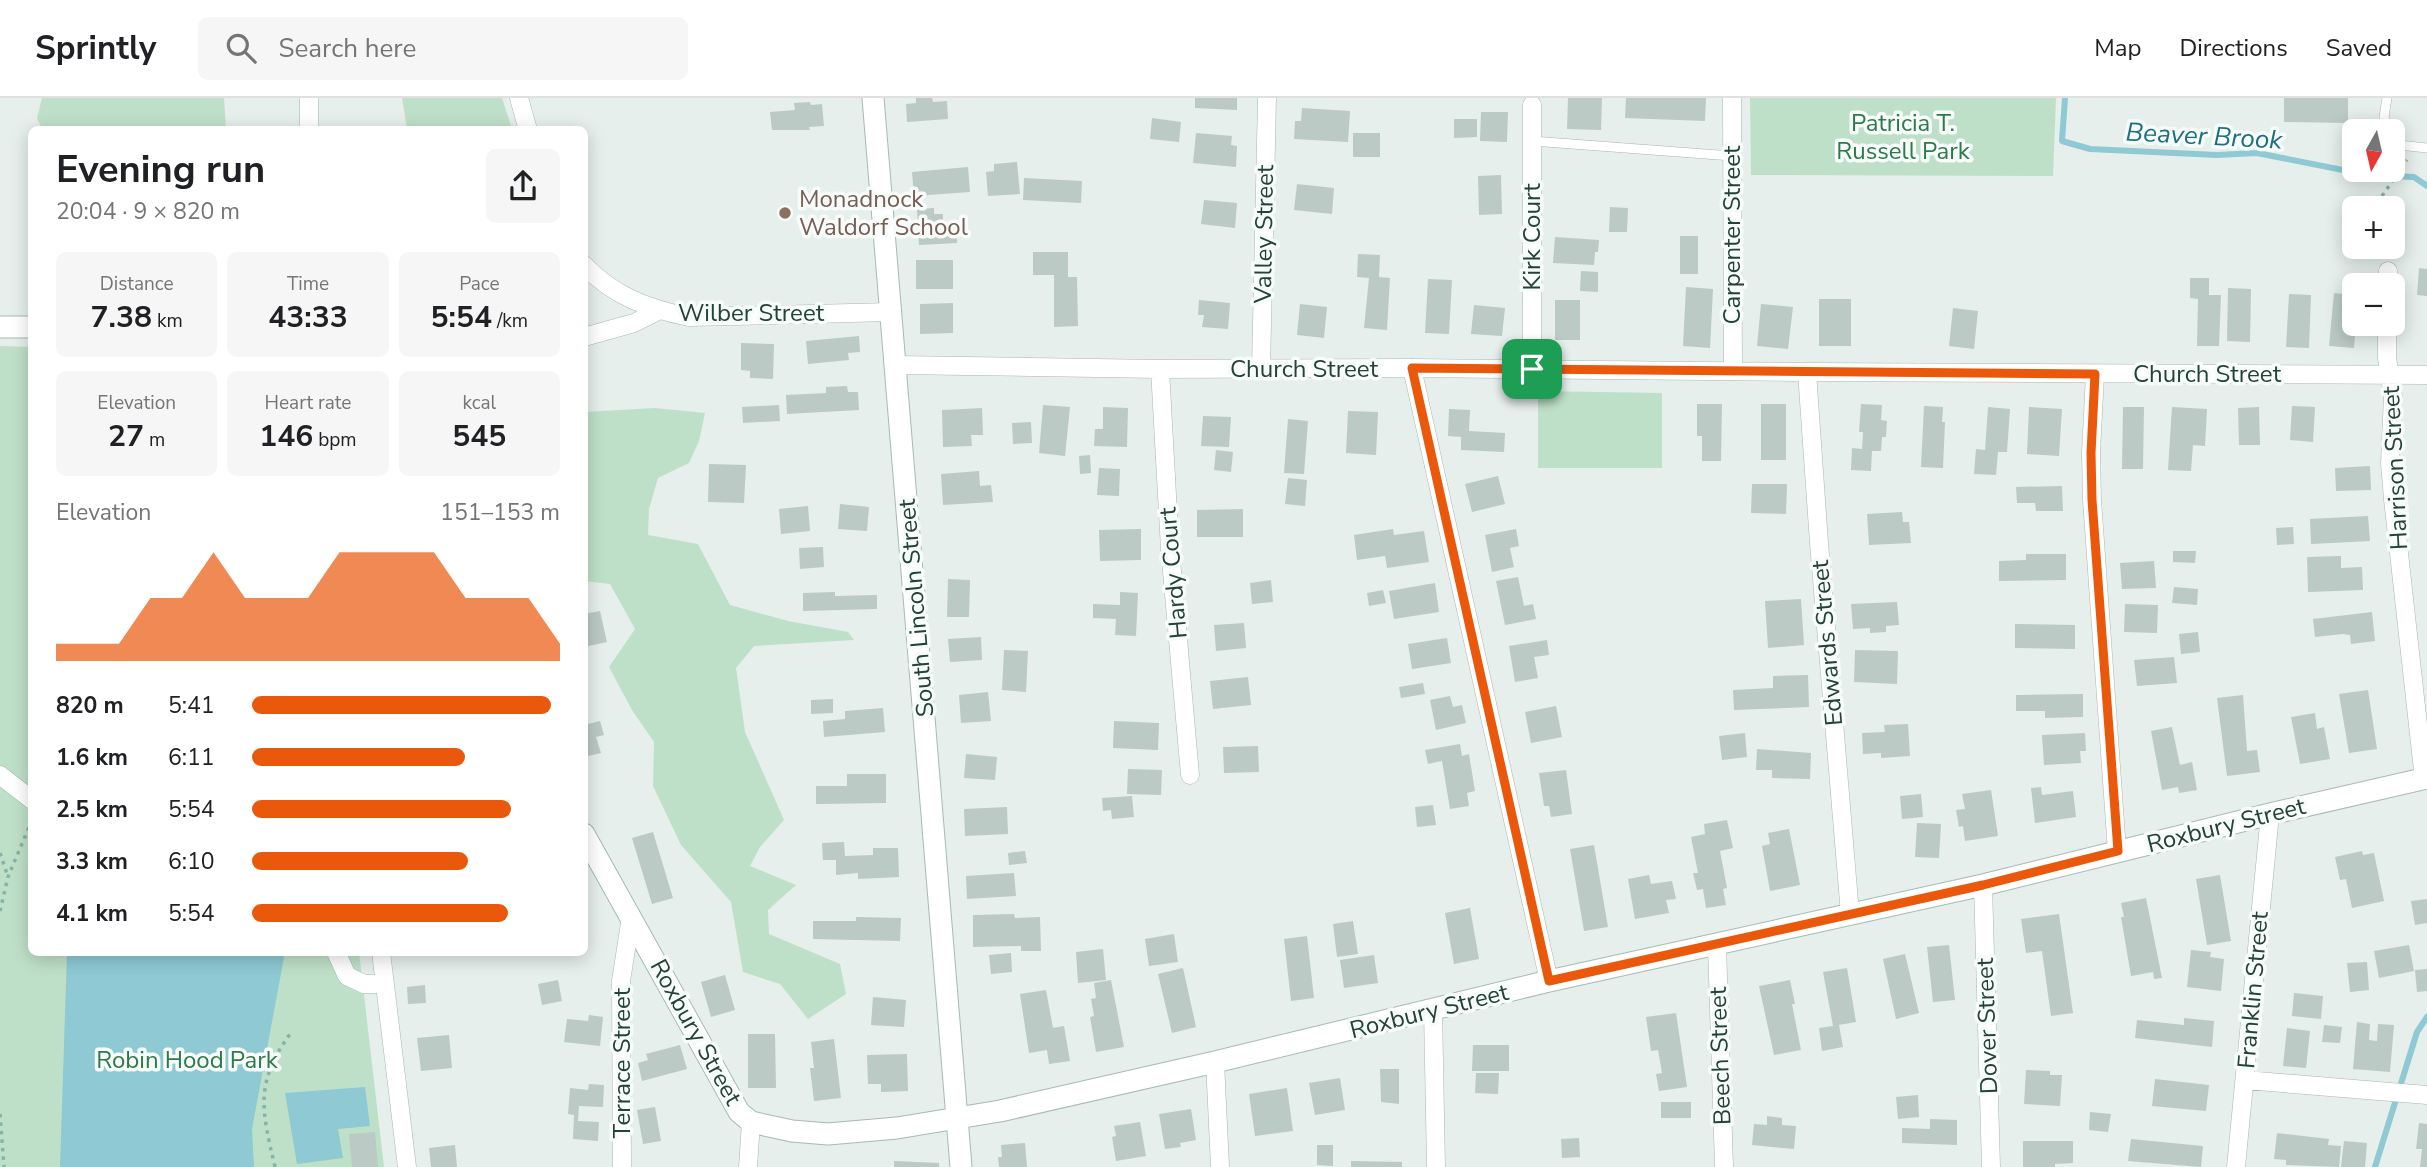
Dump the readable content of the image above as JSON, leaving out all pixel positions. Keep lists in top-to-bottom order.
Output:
{
  "streets": {
    "street": [
      "Valley Street",
      "Carpenter Street",
      "Kirk Court",
      "Wilber Street",
      "Church Street",
      "Harrison Street",
      "Hardy Court",
      "South Lincoln Street",
      "Edwards Street",
      "Roxbury Street",
      "Franklin Street",
      "Dover Street",
      "Beech Street",
      "Terrace Street"
    ]
  },
  "crossings": [
    ["Valley Street", "Church Street"],
    ["Carpenter Street", "Church Street"],
    ["Kirk Court", "Church Street"],
    ["Wilber Street", "South Lincoln Street"],
    ["Church Street", "Harrison Street"],
    ["Church Street", "Hardy Court"],
    ["Church Street", "South Lincoln Street"],
    ["Church Street", "Edwards Street"],
    ["Harrison Street", "Roxbury Street"],
    ["South Lincoln Street", "Roxbury Street"],
    ["Edwards Street", "Roxbury Street"],
    ["Roxbury Street", "Franklin Street"],
    ["Roxbury Street", "Dover Street"],
    ["Roxbury Street", "Beech Street"],
    ["Roxbury Street", "Terrace Street"]
  ],
  "water": ["Beaver Brook"],
  "parks": ["Patricia T. Russell Park", "Robin Hood Park"],
  "places": ["Monadnock Waldorf School"],
  "north": "bottom",
  "page": {
    "header": "Sprintly",
    "search": "Search here",
    "nav": ["Map", "Directions", "Saved"],
    "map_buttons": ["+", "−"],
    "heading": ["Evening run", "20:04 · 9 × 820 m"],
    "stats": [
      ["Distance", "7.38 km"],
      ["Time", "43:33"],
      ["Pace", "5:54 /km"],
      ["Elevation", "27 m"],
      ["Heart rate", "146 bpm"],
      ["kcal", "545"]
    ],
    "chart": ["Elevation", "151–153 m"],
    "list": [
      {
        "name": "820 m",
        "note": "5:41"
      },
      {
        "name": "1.6 km",
        "note": "6:11"
      },
      {
        "name": "2.5 km",
        "note": "5:54"
      },
      {
        "name": "3.3 km",
        "note": "6:10"
      },
      {
        "name": "4.1 km",
        "note": "5:54"
      }
    ]
  }
}
